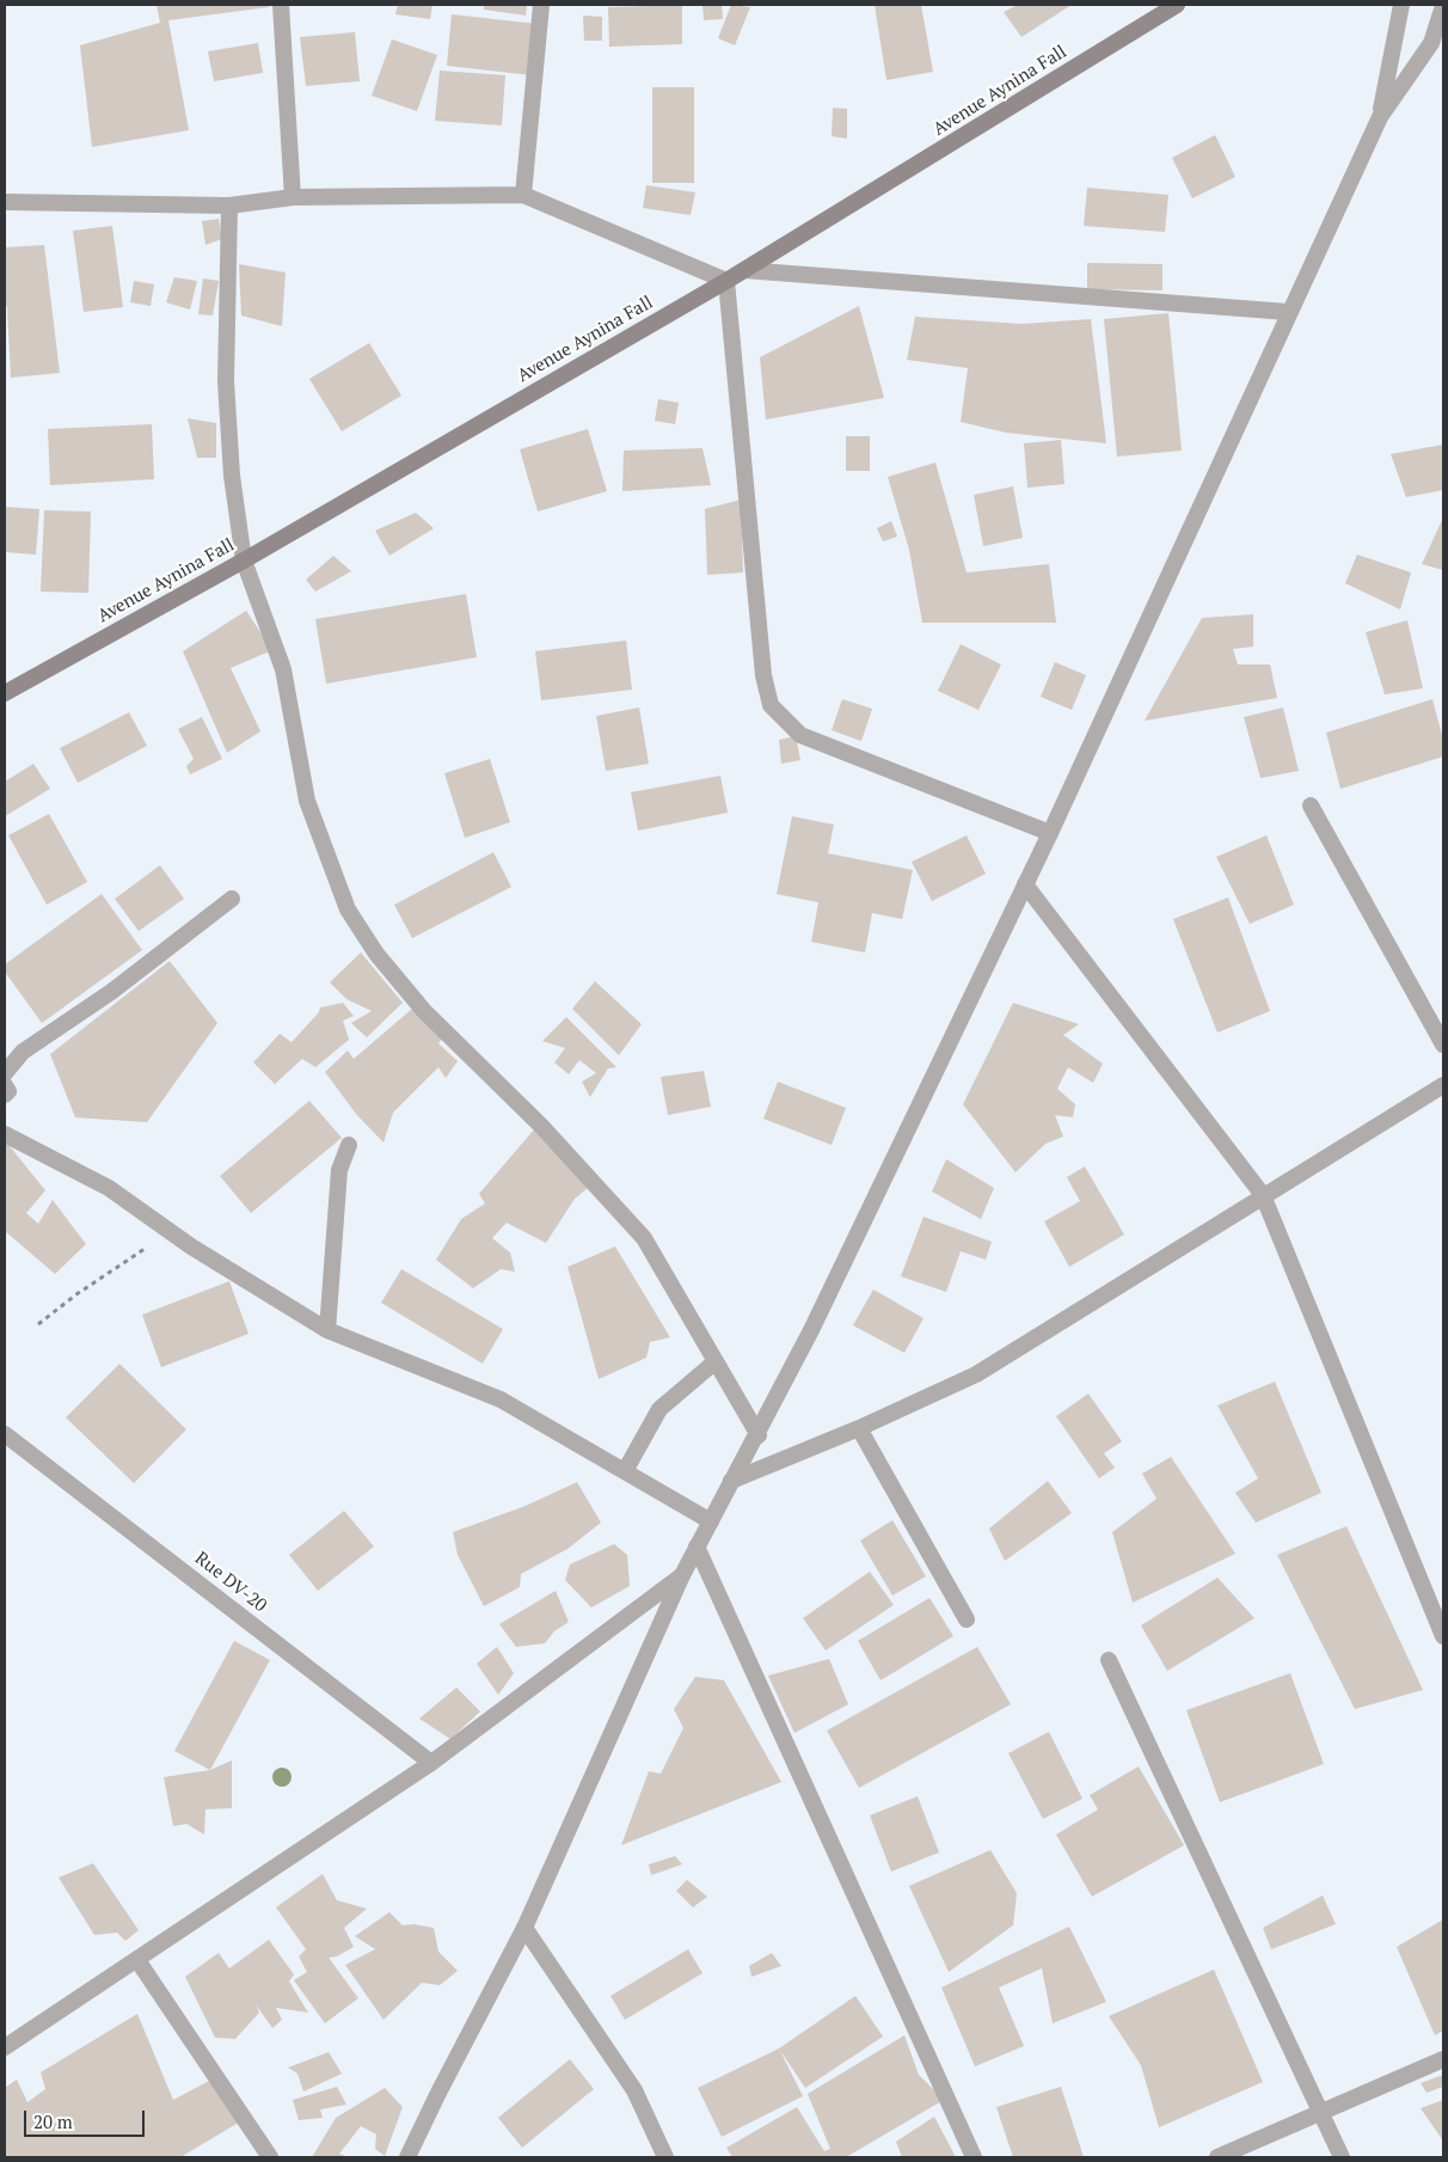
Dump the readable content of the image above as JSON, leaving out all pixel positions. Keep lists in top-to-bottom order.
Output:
{
  "streets": {
    "main road": ["Avenue Aynina Fall"],
    "street": ["Rue DV-20"]
  },
  "scale_bar": "20 m"
}
